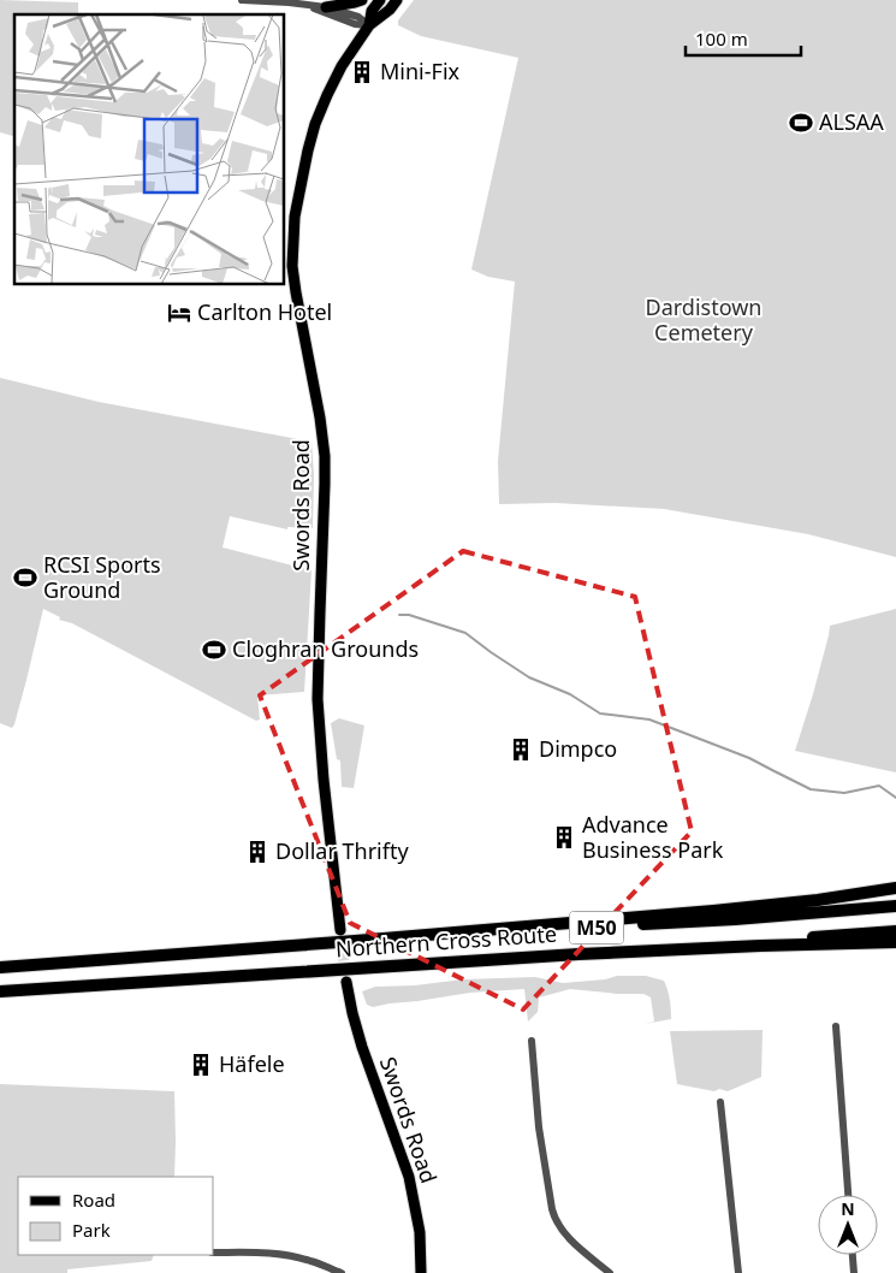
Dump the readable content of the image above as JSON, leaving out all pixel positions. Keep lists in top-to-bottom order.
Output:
{
  "streets": {
    "highway": ["M50", "Northern Cross Route"],
    "main road": ["Swords Road"]
  },
  "crossings": [
    ["M50", "Northern Cross Route"]
  ],
  "parks": ["Dardistown Cemetery"],
  "places": {
    "building": [
      "Mini-Fix",
      "Dimpco",
      "Advance Business Park",
      "Dollar Thrifty",
      "Häfele"
    ],
    "sports": ["ALSAA", "RCSI Sports Ground", "Cloghran Grounds"],
    "hotel": ["Carlton Hotel"]
  },
  "legend": ["Road", "Park"],
  "scale_bar": "100 m",
  "north": "top"
}
